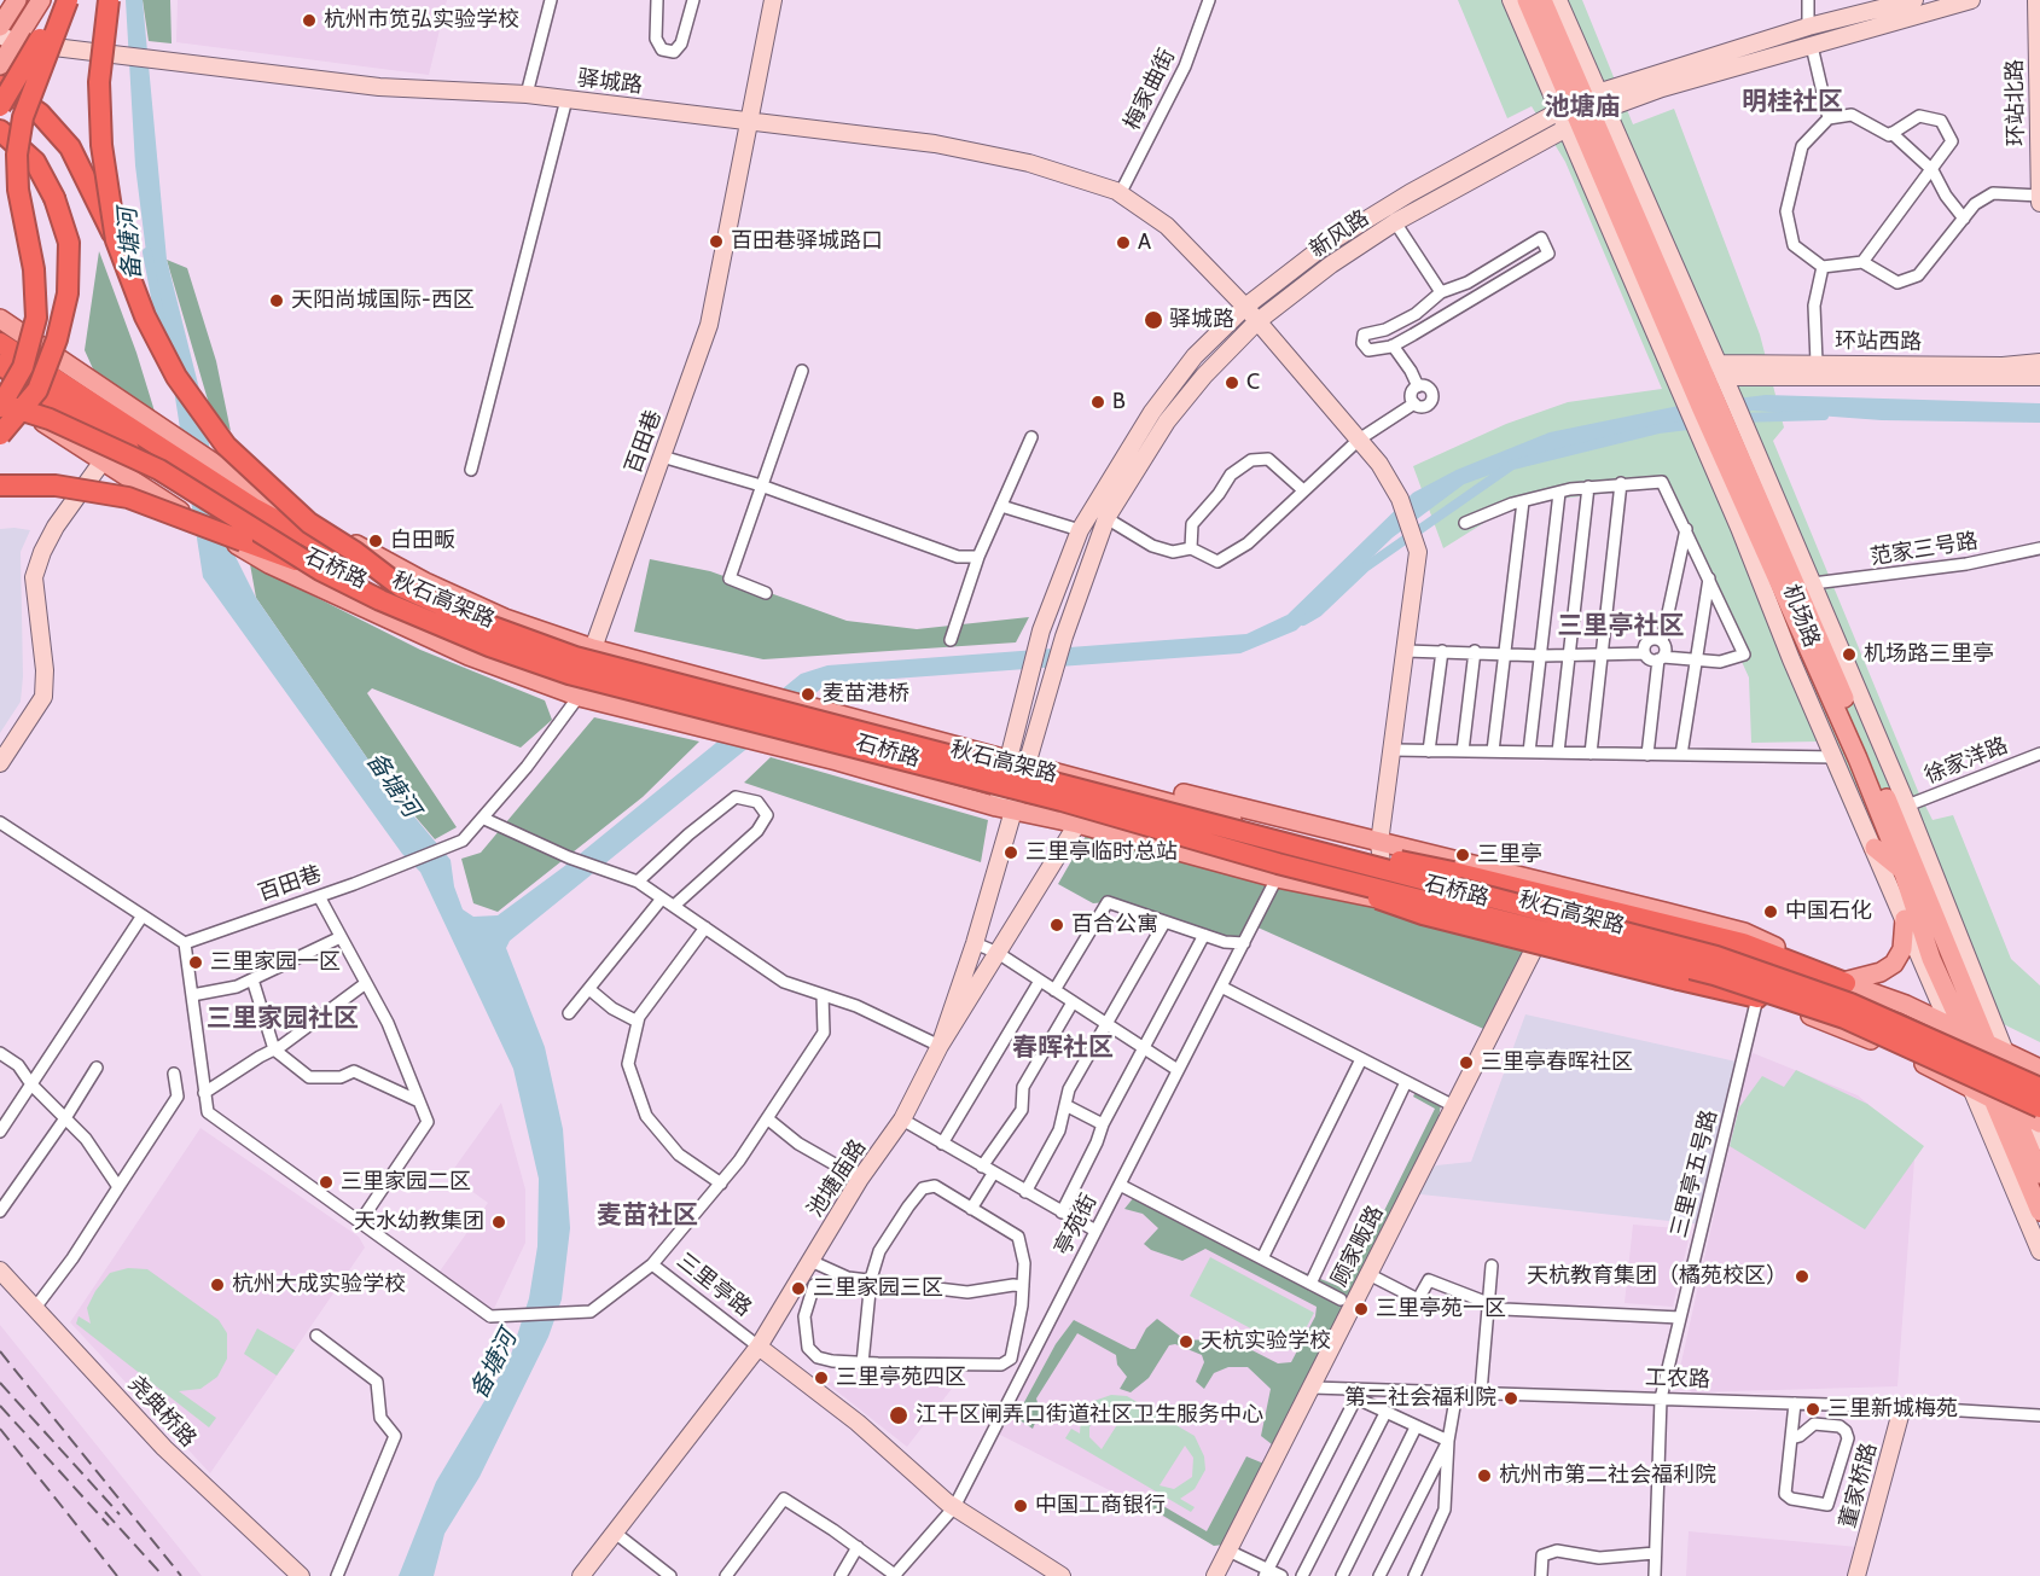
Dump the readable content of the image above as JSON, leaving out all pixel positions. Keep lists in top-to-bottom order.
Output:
{
  "streets": {
    "highway": ["秋石高架路"],
    "main road": [
      "驿城路",
      "环站北路",
      "新风路",
      "环站西路",
      "百田巷",
      "石桥路",
      "机场路",
      "池塘庙路",
      "顾家畈路",
      "三里亭路",
      "尧典桥路",
      "董家桥路"
    ],
    "street": [
      "梅家曲街",
      "范家三号路",
      "徐家洋路",
      "三里亭五号路",
      "亭苑街",
      "工农路"
    ]
  },
  "crossings": [
    ["驿城路", "梅家曲街"],
    ["驿城路", "新风路"],
    ["驿城路", "百田巷"],
    ["驿城路", "石桥路"],
    ["新风路", "石桥路"],
    ["新风路", "机场路"],
    ["环站西路", "机场路"],
    ["百田巷", "石桥路"],
    ["百田巷", "三里亭路"],
    ["范家三号路", "机场路"],
    ["石桥路", "秋石高架路"],
    ["石桥路", "机场路"],
    ["石桥路", "三里亭五号路"],
    ["石桥路", "池塘庙路"],
    ["石桥路", "亭苑街"],
    ["石桥路", "顾家畈路"],
    ["秋石高架路", "机场路"],
    ["秋石高架路", "亭苑街"],
    ["机场路", "徐家洋路"],
    ["三里亭五号路", "工农路"],
    ["池塘庙路", "三里亭路"],
    ["亭苑街", "三里亭路"],
    ["顾家畈路", "工农路"],
    ["工农路", "董家桥路"]
  ],
  "districts": [
    "明桂社区",
    "池塘庙",
    "三里亭社区",
    "三里家园社区",
    "春晖社区",
    "麦苗社区"
  ],
  "water": ["备塘河"],
  "places": [
    "杭州市笕弘实验学校",
    "百田巷驿城路口",
    "A",
    "天阳尚城国际-西区",
    "驿城路",
    "C",
    "B",
    "白田畈",
    "机场路三里亭",
    "麦苗港桥",
    "三里亭临时总站",
    "三里亭",
    "中国石化",
    "百合公寓",
    "三里家园一区",
    "三里亭春晖社区",
    "三里家园二区",
    "天水幼教集团",
    "天杭教育集团（橘苑校区）",
    "杭州大成实验学校",
    "三里家园三区",
    "三里亭苑一区",
    "天杭实验学校",
    "三里亭苑四区",
    "第二社会福利院",
    "三里新城梅苑",
    "江干区闸弄口街道社区卫生服务中心",
    "杭州市第二社会福利院",
    "中国工商银行"
  ]
}
